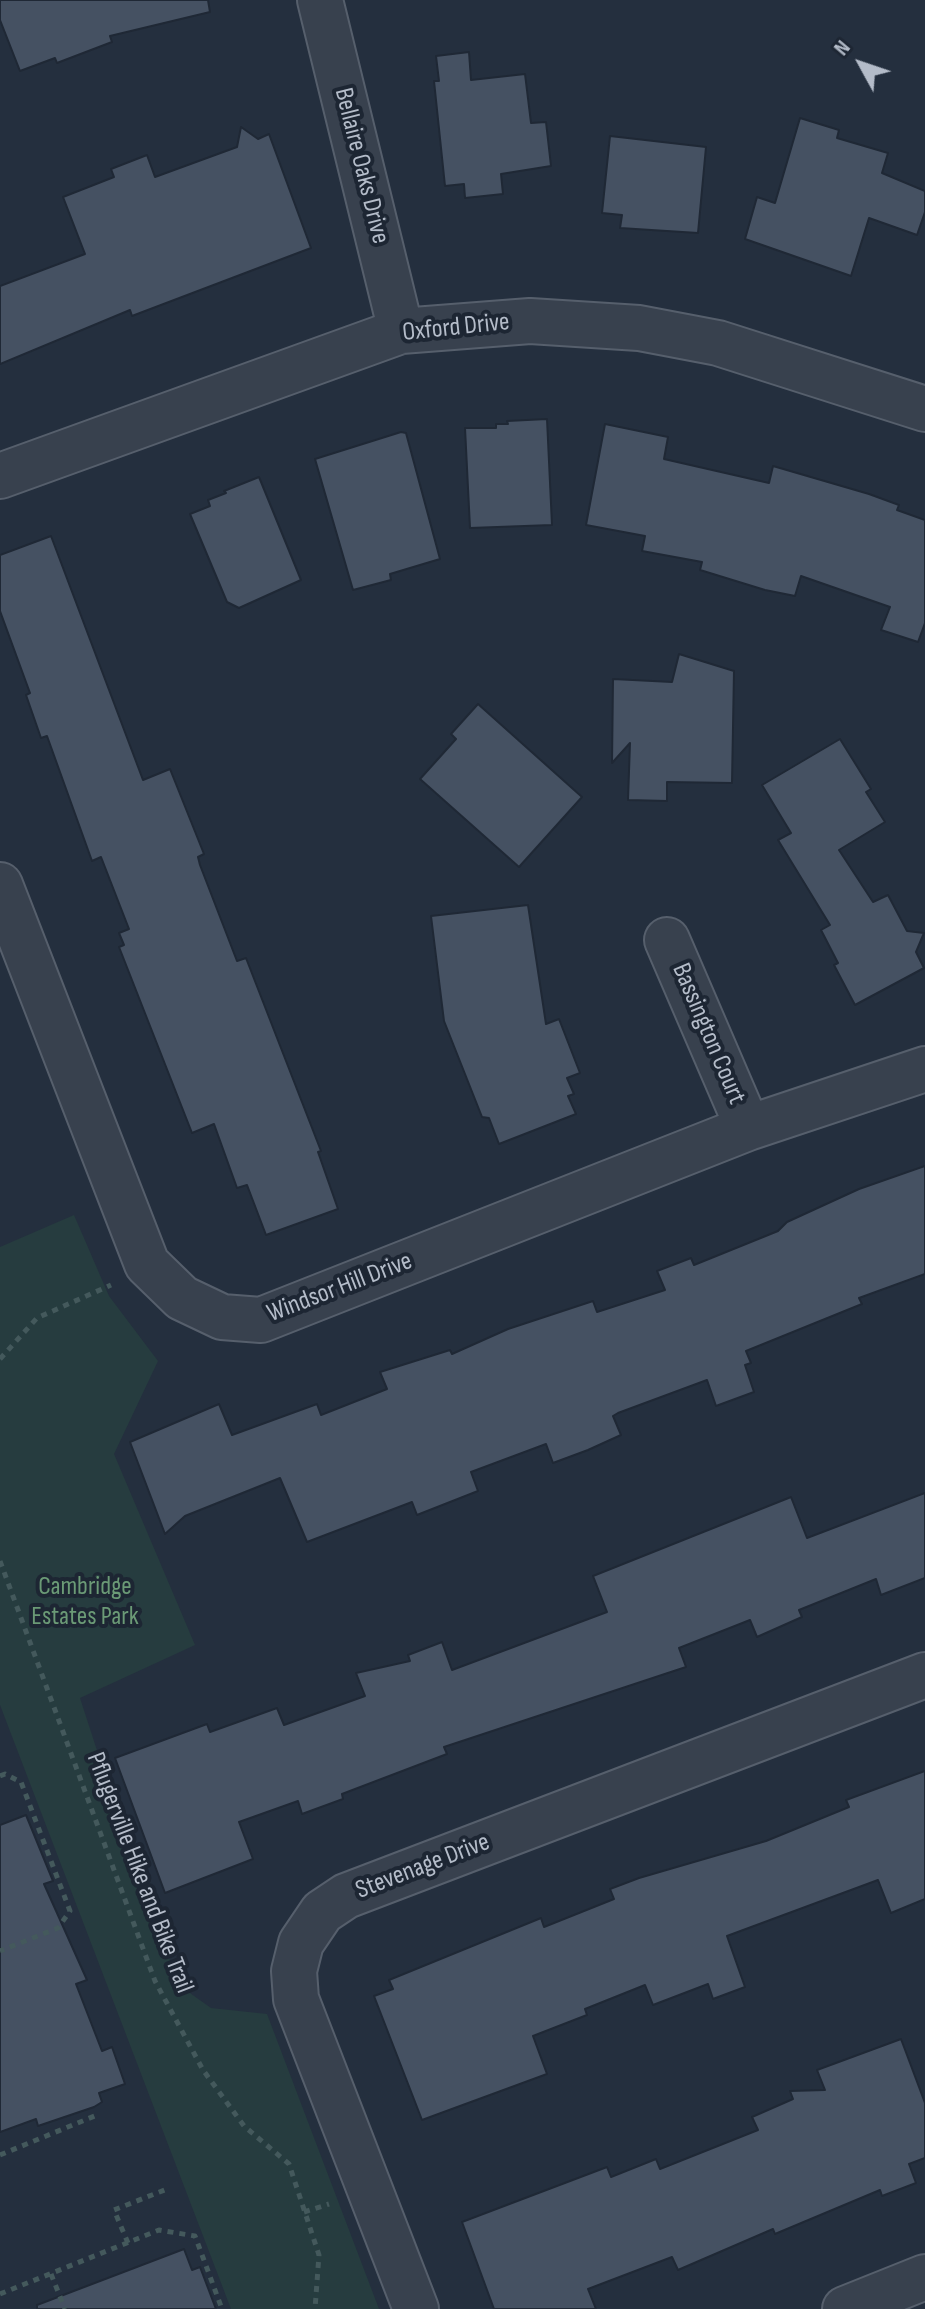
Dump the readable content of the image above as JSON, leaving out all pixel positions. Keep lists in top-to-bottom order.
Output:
{
  "streets": {
    "street": [
      "Bellaire Oaks Drive",
      "Oxford Drive",
      "Bassington Court",
      "Windsor Hill Drive",
      "Stevenage Drive"
    ],
    "path": ["Pflugerville Hike and Bike Trail"]
  },
  "crossings": [
    ["Bellaire Oaks Drive", "Oxford Drive"],
    ["Bassington Court", "Windsor Hill Drive"]
  ],
  "parks": ["Cambridge Estates Park"],
  "north": "top left"
}
